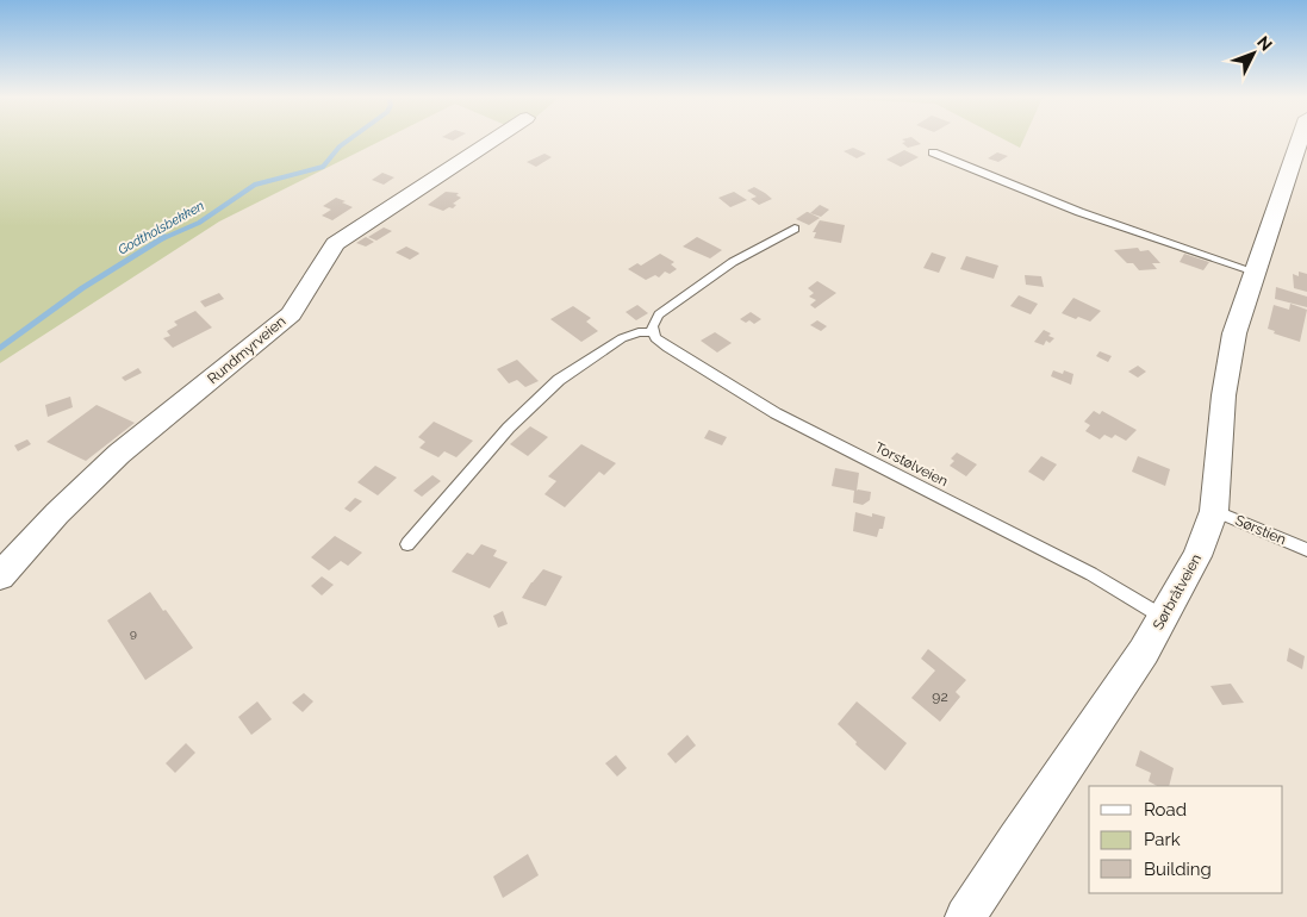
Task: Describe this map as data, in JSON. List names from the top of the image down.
{
  "streets": {
    "street": ["Rundmyrveien", "Sørbråtveien"],
    "lane": ["Torstølveien", "Sørstien"]
  },
  "crossings": [
    ["Torstølveien", "Sørbråtveien"],
    ["Sørstien", "Sørbråtveien"]
  ],
  "water": ["Godtholsbekken"],
  "house_numbers": ["9", "92"],
  "legend": ["Road", "Park", "Building"],
  "north": "top right"
}
